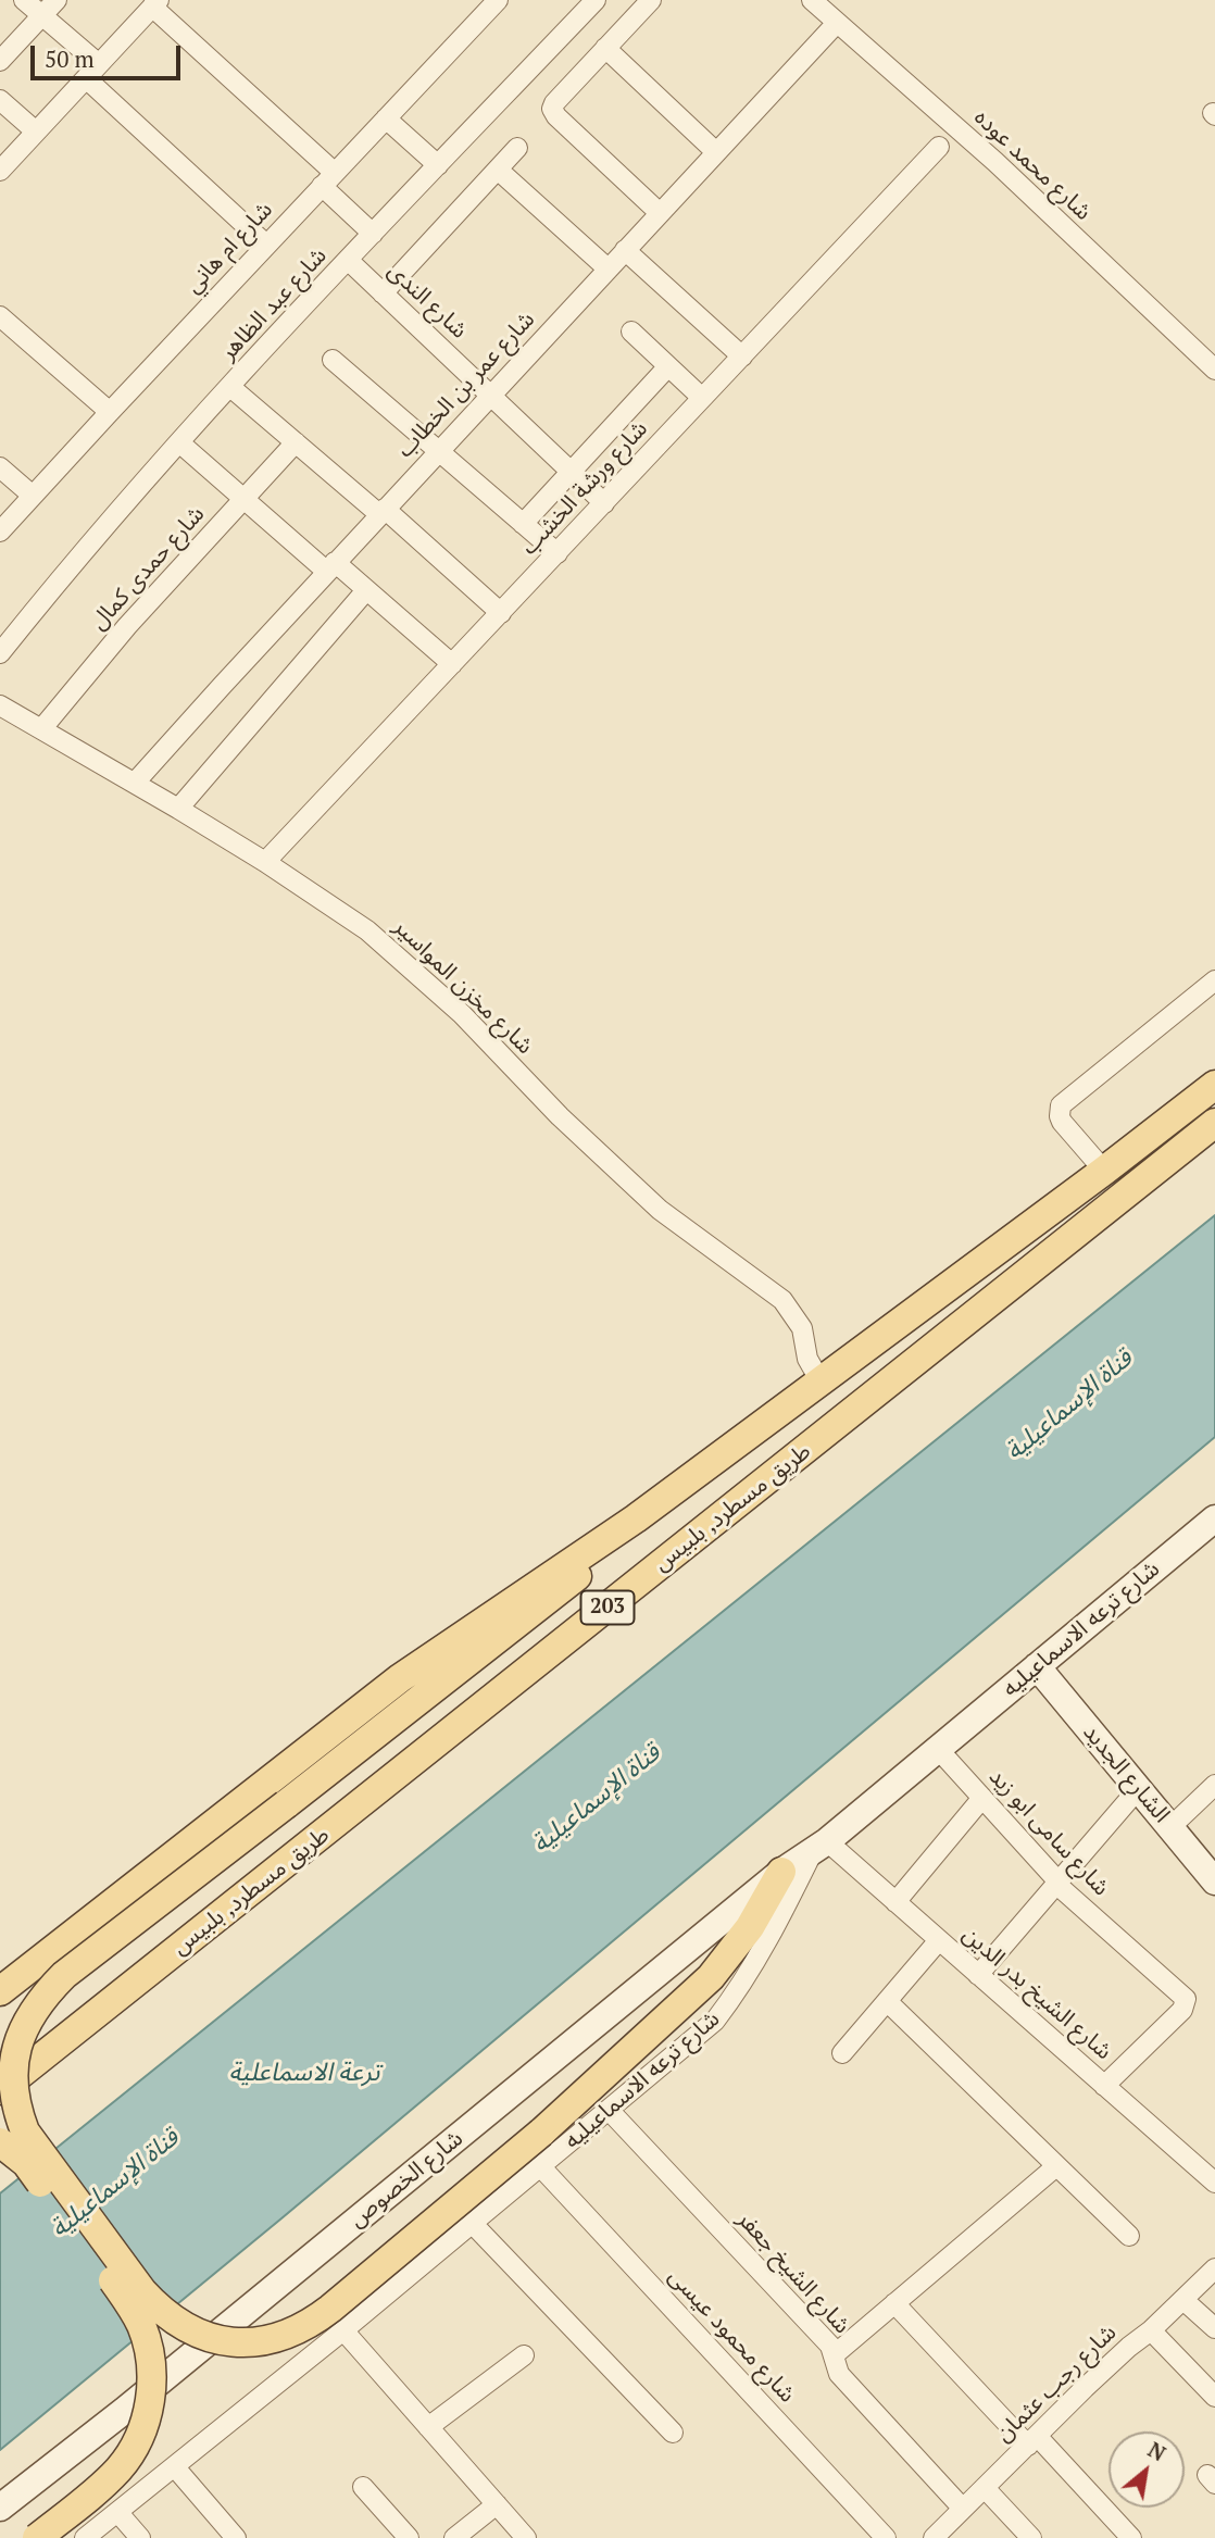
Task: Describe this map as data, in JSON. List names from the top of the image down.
{
  "streets": {
    "main road": [
      "طريق مسطرد, بلبيس",
      "203",
      "شارع ترعه الاسماعيليه",
      "الشارع الجديد",
      "شارع الخصوص"
    ],
    "street": [
      "شارع محمد عوده",
      "شارع ام هاني",
      "شارع الندى",
      "شارع عبد الظاهر",
      "شارع عمر بن الخطاب",
      "شارع ورشة الخشب",
      "شارع حمدى كمال",
      "شارع مخزن المواسير",
      "شارع سامى ابو زيد",
      "شارع الشيخ بدر الدين",
      "شارع الشيخ جعفر",
      "شارع محمود عيسى",
      "شارع رجب عثمان"
    ]
  },
  "crossings": [
    ["شارع محمد عوده", "شارع عمر بن الخطاب"],
    ["شارع الندى", "شارع عبد الظاهر"],
    ["شارع الندى", "شارع عمر بن الخطاب"],
    ["شارع الندى", "شارع ورشة الخشب"],
    ["شارع عمر بن الخطاب", "شارع مخزن المواسير"],
    ["شارع ورشة الخشب", "شارع مخزن المواسير"],
    ["شارع حمدى كمال", "شارع مخزن المواسير"],
    ["شارع مخزن المواسير", "طريق مسطرد, بلبيس"],
    ["شارع ترعه الاسماعيليه", "الشارع الجديد"],
    ["شارع ترعه الاسماعيليه", "شارع سامى ابو زيد"],
    ["شارع ترعه الاسماعيليه", "شارع الشيخ بدر الدين"],
    ["شارع ترعه الاسماعيليه", "شارع الخصوص"],
    ["شارع ترعه الاسماعيليه", "شارع الشيخ جعفر"],
    ["شارع ترعه الاسماعيليه", "شارع محمود عيسى"],
    ["شارع سامى ابو زيد", "شارع الشيخ بدر الدين"],
    ["شارع الشيخ بدر الدين", "شارع الخصوص"],
    ["شارع الشيخ جعفر", "شارع رجب عثمان"]
  ],
  "water": ["قناة الإسماعيلية", "ترعة الاسماعلية"],
  "scale_bar": "50 m",
  "north": "top right"
}
